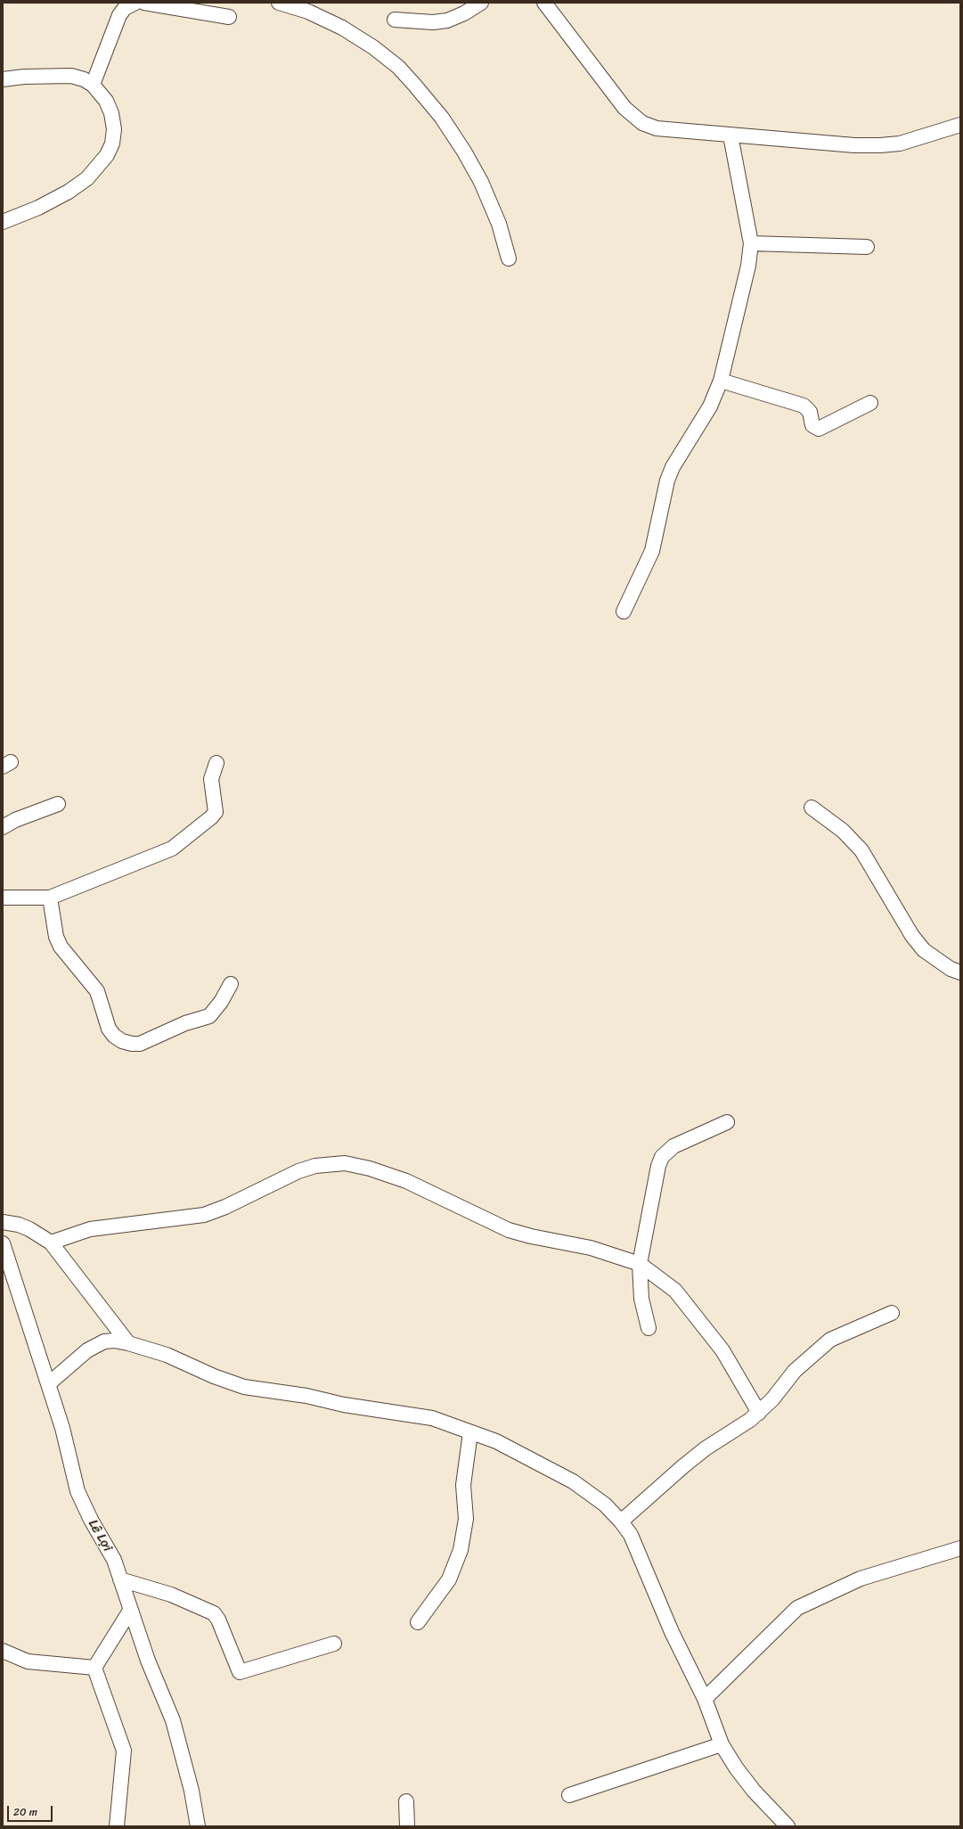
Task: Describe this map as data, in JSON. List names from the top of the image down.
{
  "streets": {
    "street": ["Lê Lợi"]
  },
  "scale_bar": "20 m"
}
